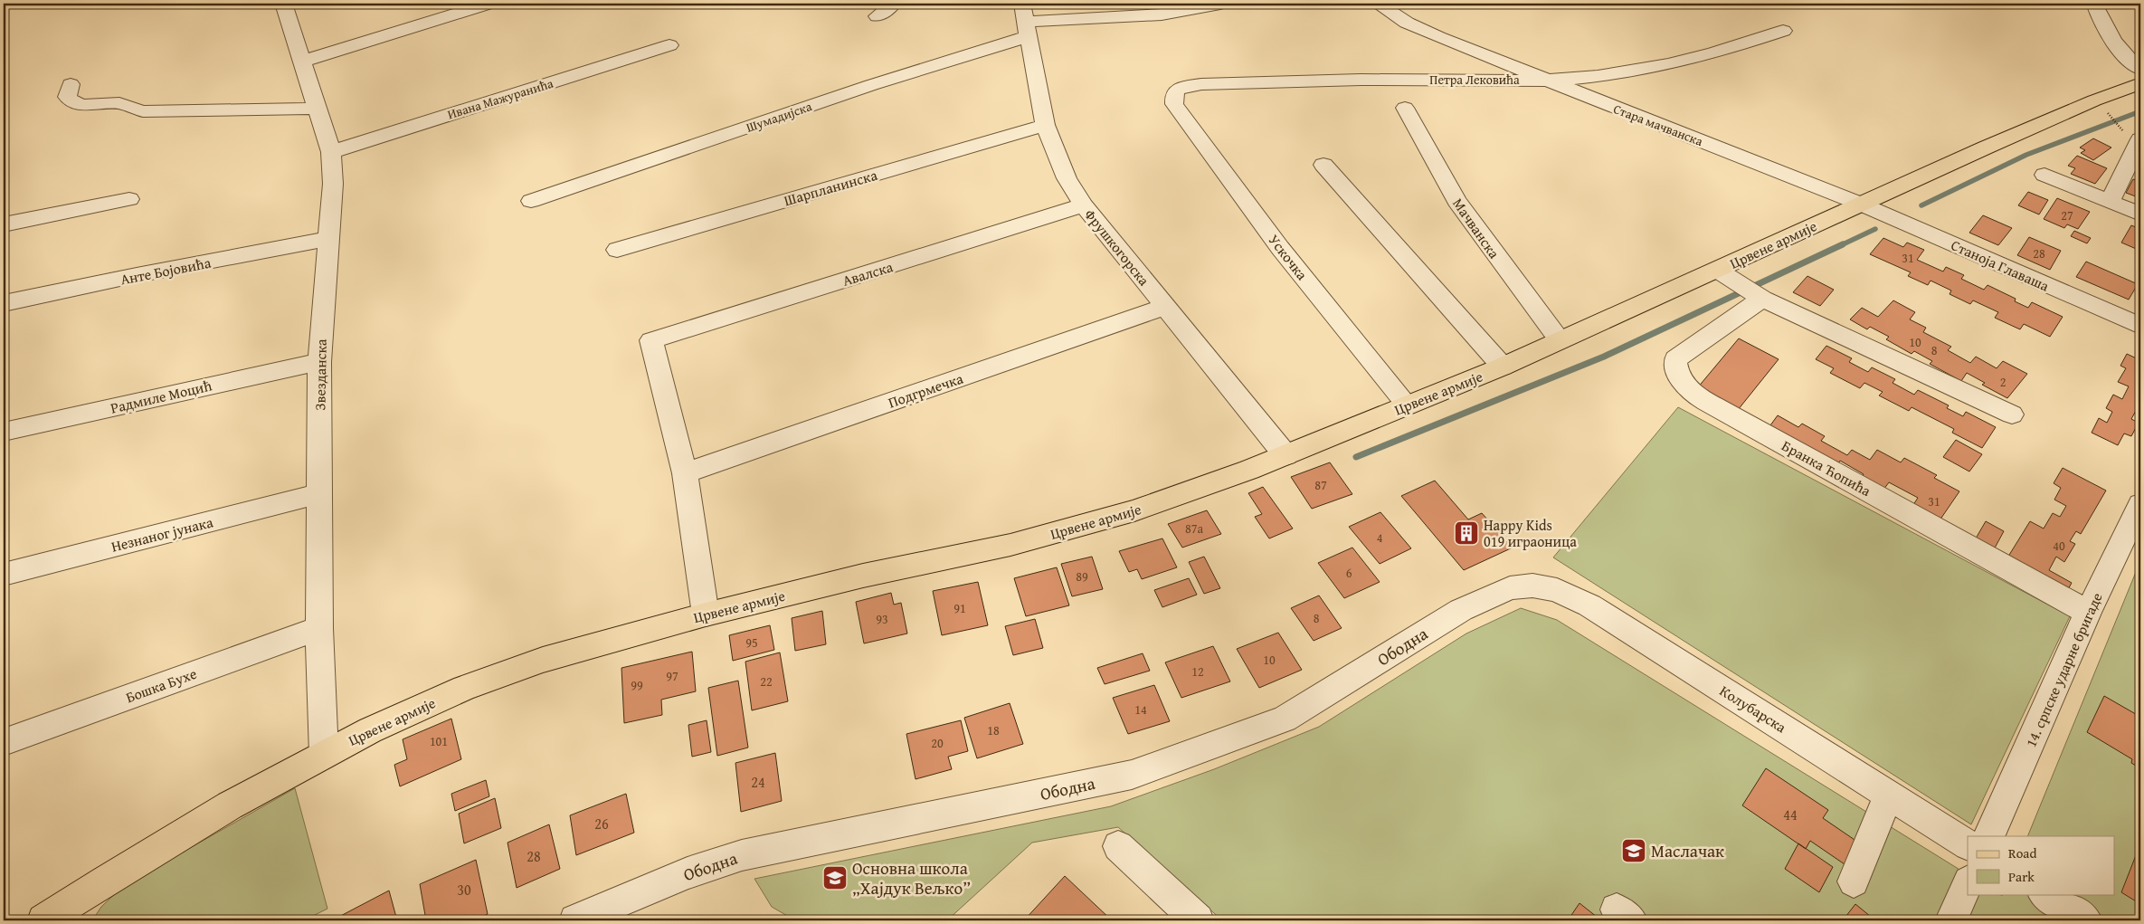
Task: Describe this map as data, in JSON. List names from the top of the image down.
{
  "streets": {
    "main road": ["Црвене армије"],
    "street": [
      "Петра Лековића",
      "Ивана Мажуранића",
      "Шумадијска",
      "Стара мачванска",
      "Шарпланинска",
      "Мачванска",
      "Фрушкогорска",
      "Ускочка",
      "Станоја Главаша",
      "Анте Бојовића",
      "Авалска",
      "Звезданска",
      "Подгрмечка",
      "Радмиле Моцић",
      "Бранка Ћопића",
      "Незнаног јунака",
      "Ободна",
      "14. српске ударне бригаде",
      "Бошка Бухе",
      "Колубарска"
    ]
  },
  "crossings": [
    ["Петра Лековића", "Стара мачванска"],
    ["Петра Лековића", "Ускочка"],
    ["Ивана Мажуранића", "Звезданска"],
    ["Шумадијска", "Фрушкогорска"],
    ["Стара мачванска", "Црвене армије"],
    ["Стара мачванска", "Станоја Главаша"],
    ["Шарпланинска", "Фрушкогорска"],
    ["Мачванска", "Црвене армије"],
    ["Црвене армије", "Фрушкогорска"],
    ["Црвене армије", "Ускочка"],
    ["Црвене армије", "Станоја Главаша"],
    ["Црвене армије", "Звезданска"],
    ["Фрушкогорска", "Авалска"],
    ["Фрушкогорска", "Подгрмечка"],
    ["Анте Бојовића", "Звезданска"],
    ["Авалска", "Подгрмечка"],
    ["Звезданска", "Радмиле Моцић"],
    ["Звезданска", "Незнаног јунака"],
    ["Звезданска", "Бошка Бухе"],
    ["Бранка Ћопића", "14. српске ударне бригаде"],
    ["Ободна", "Колубарска"]
  ],
  "places": {
    "building": ["Happy Kids 019 играоница"],
    "school or university": ["Маслачак", "Основна школа „Хајдук Вељко”"]
  },
  "house_numbers": [
    "27",
    "28",
    "31",
    "10",
    "8",
    "2",
    "87",
    "31",
    "87a",
    "4",
    "40",
    "6",
    "89",
    "91",
    "8",
    "93",
    "95",
    "10",
    "12",
    "97",
    "22",
    "99",
    "14",
    "18",
    "101",
    "20",
    "24",
    "44",
    "26",
    "28",
    "30"
  ],
  "legend": ["Road", "Park"]
}
